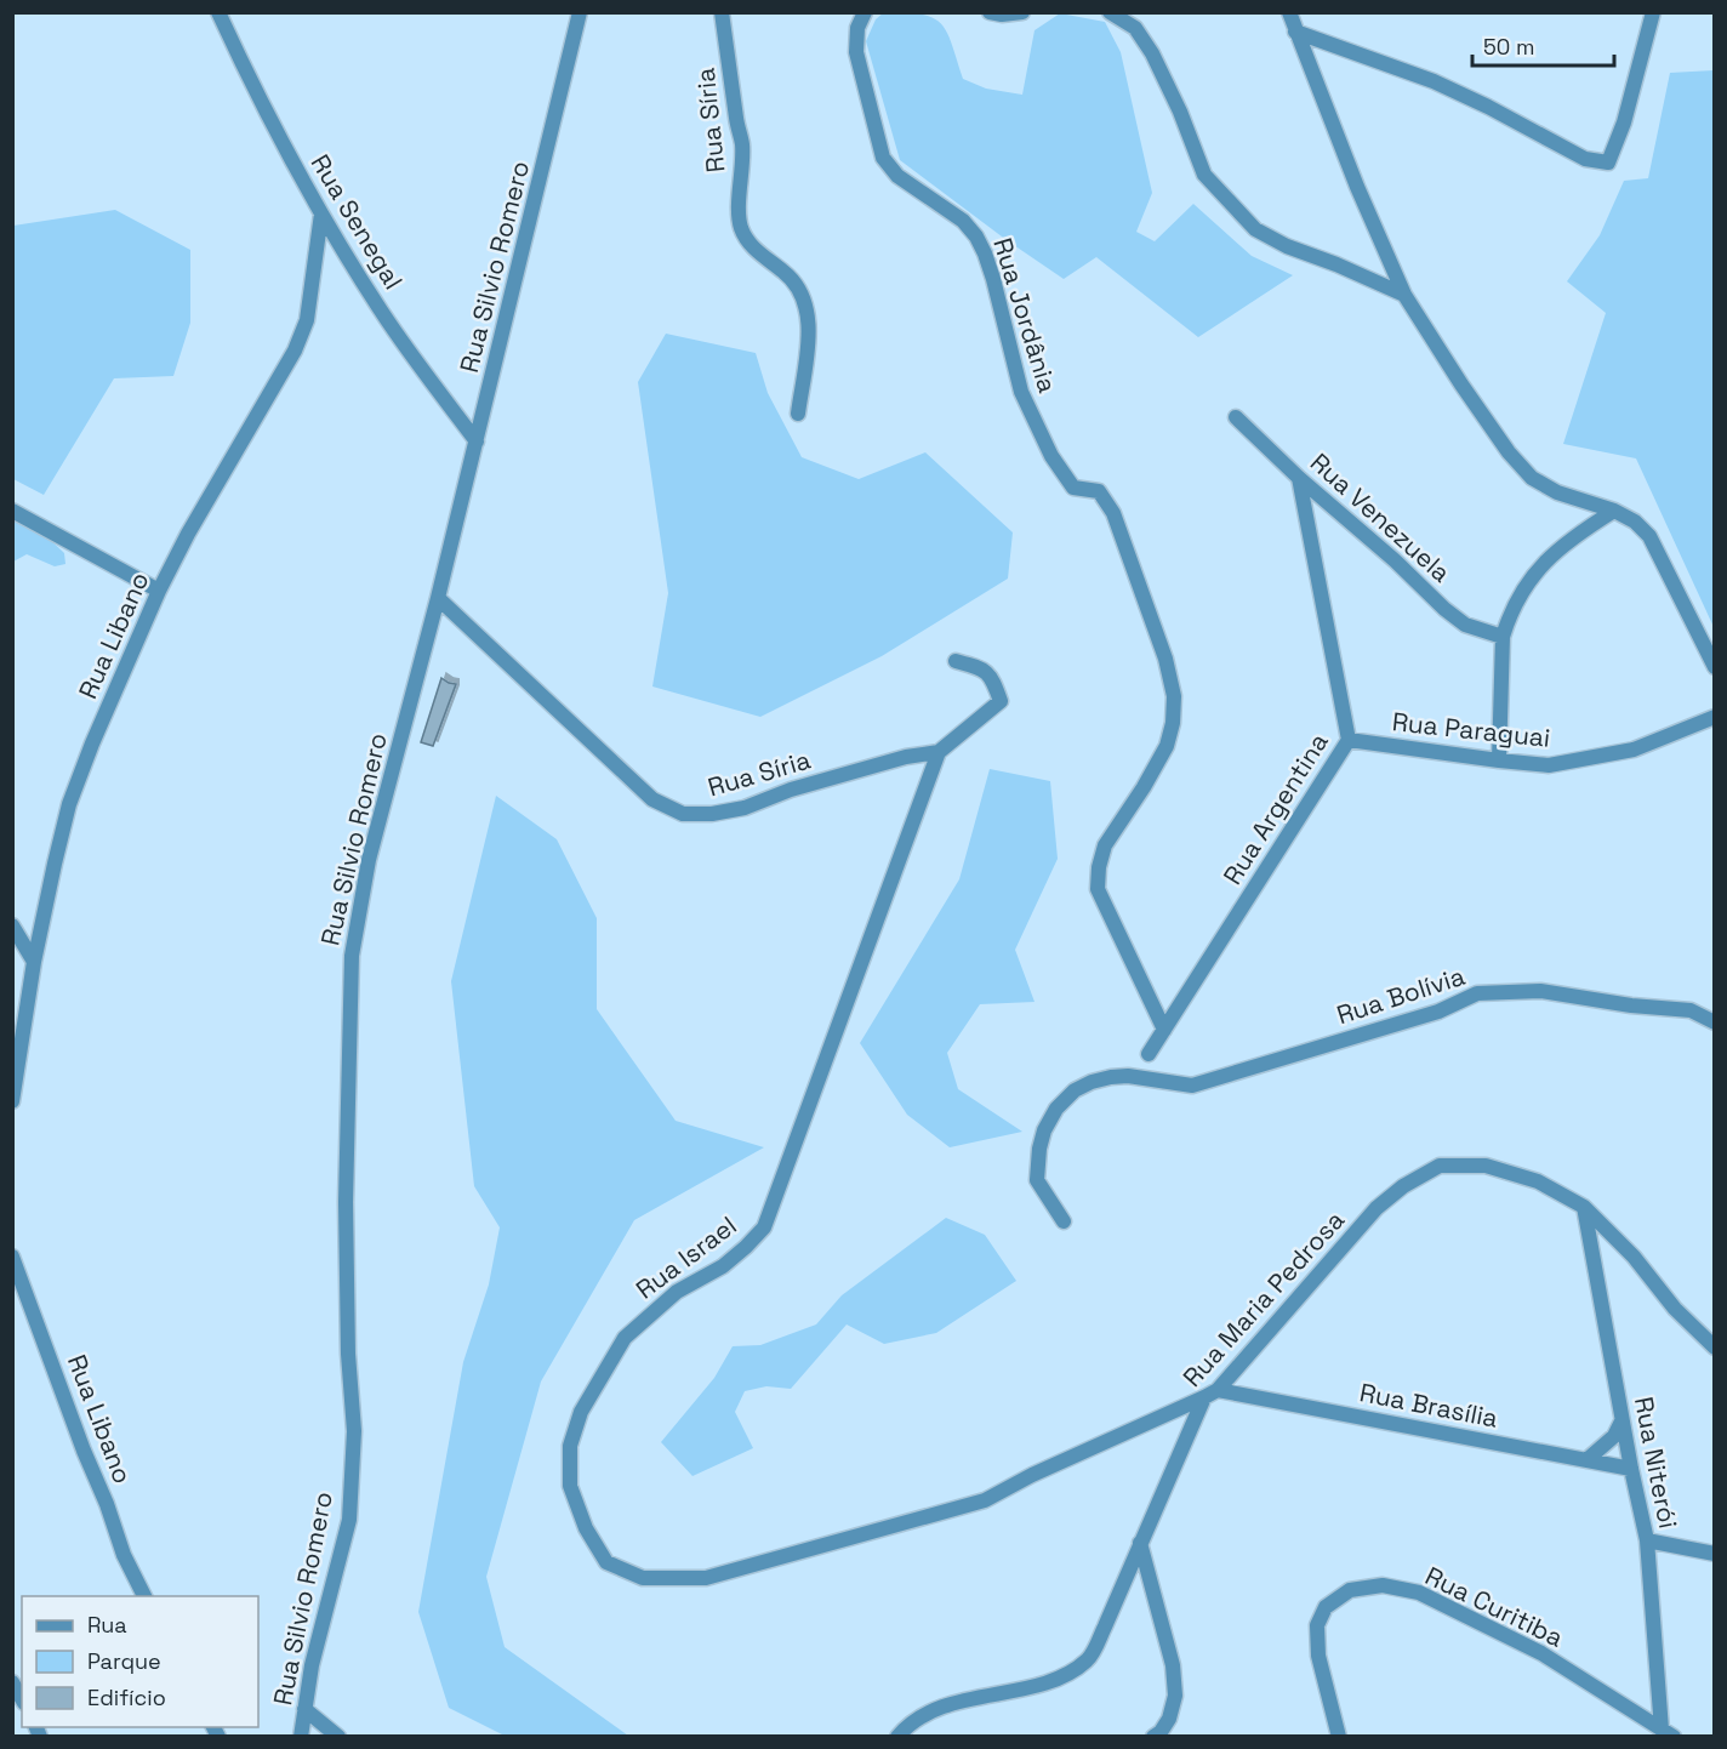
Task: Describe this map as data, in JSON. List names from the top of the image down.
{
  "streets": {
    "street": [
      "Rua Síria",
      "Rua Senegal",
      "Rua Silvio Romero",
      "Rua Jordânia",
      "Rua Venezuela",
      "Rua Libano",
      "Rua Paraguai",
      "Rua Argentina",
      "Rua Bolívia",
      "Rua Israel",
      "Rua Maria Pedrosa",
      "Rua Brasília",
      "Rua Niterói",
      "Rua Curitiba"
    ]
  },
  "crossings": [
    ["Rua Síria", "Rua Silvio Romero"],
    ["Rua Síria", "Rua Israel"],
    ["Rua Senegal", "Rua Silvio Romero"],
    ["Rua Senegal", "Rua Libano"],
    ["Rua Jordânia", "Rua Argentina"],
    ["Rua Venezuela", "Rua Argentina"],
    ["Rua Paraguai", "Rua Argentina"],
    ["Rua Israel", "Rua Maria Pedrosa"],
    ["Rua Israel", "Rua Brasília"],
    ["Rua Maria Pedrosa", "Rua Brasília"],
    ["Rua Maria Pedrosa", "Rua Niterói"],
    ["Rua Brasília", "Rua Niterói"],
    ["Rua Niterói", "Rua Curitiba"]
  ],
  "legend": ["Rua", "Parque", "Edifício"],
  "scale_bar": "50 m"
}
